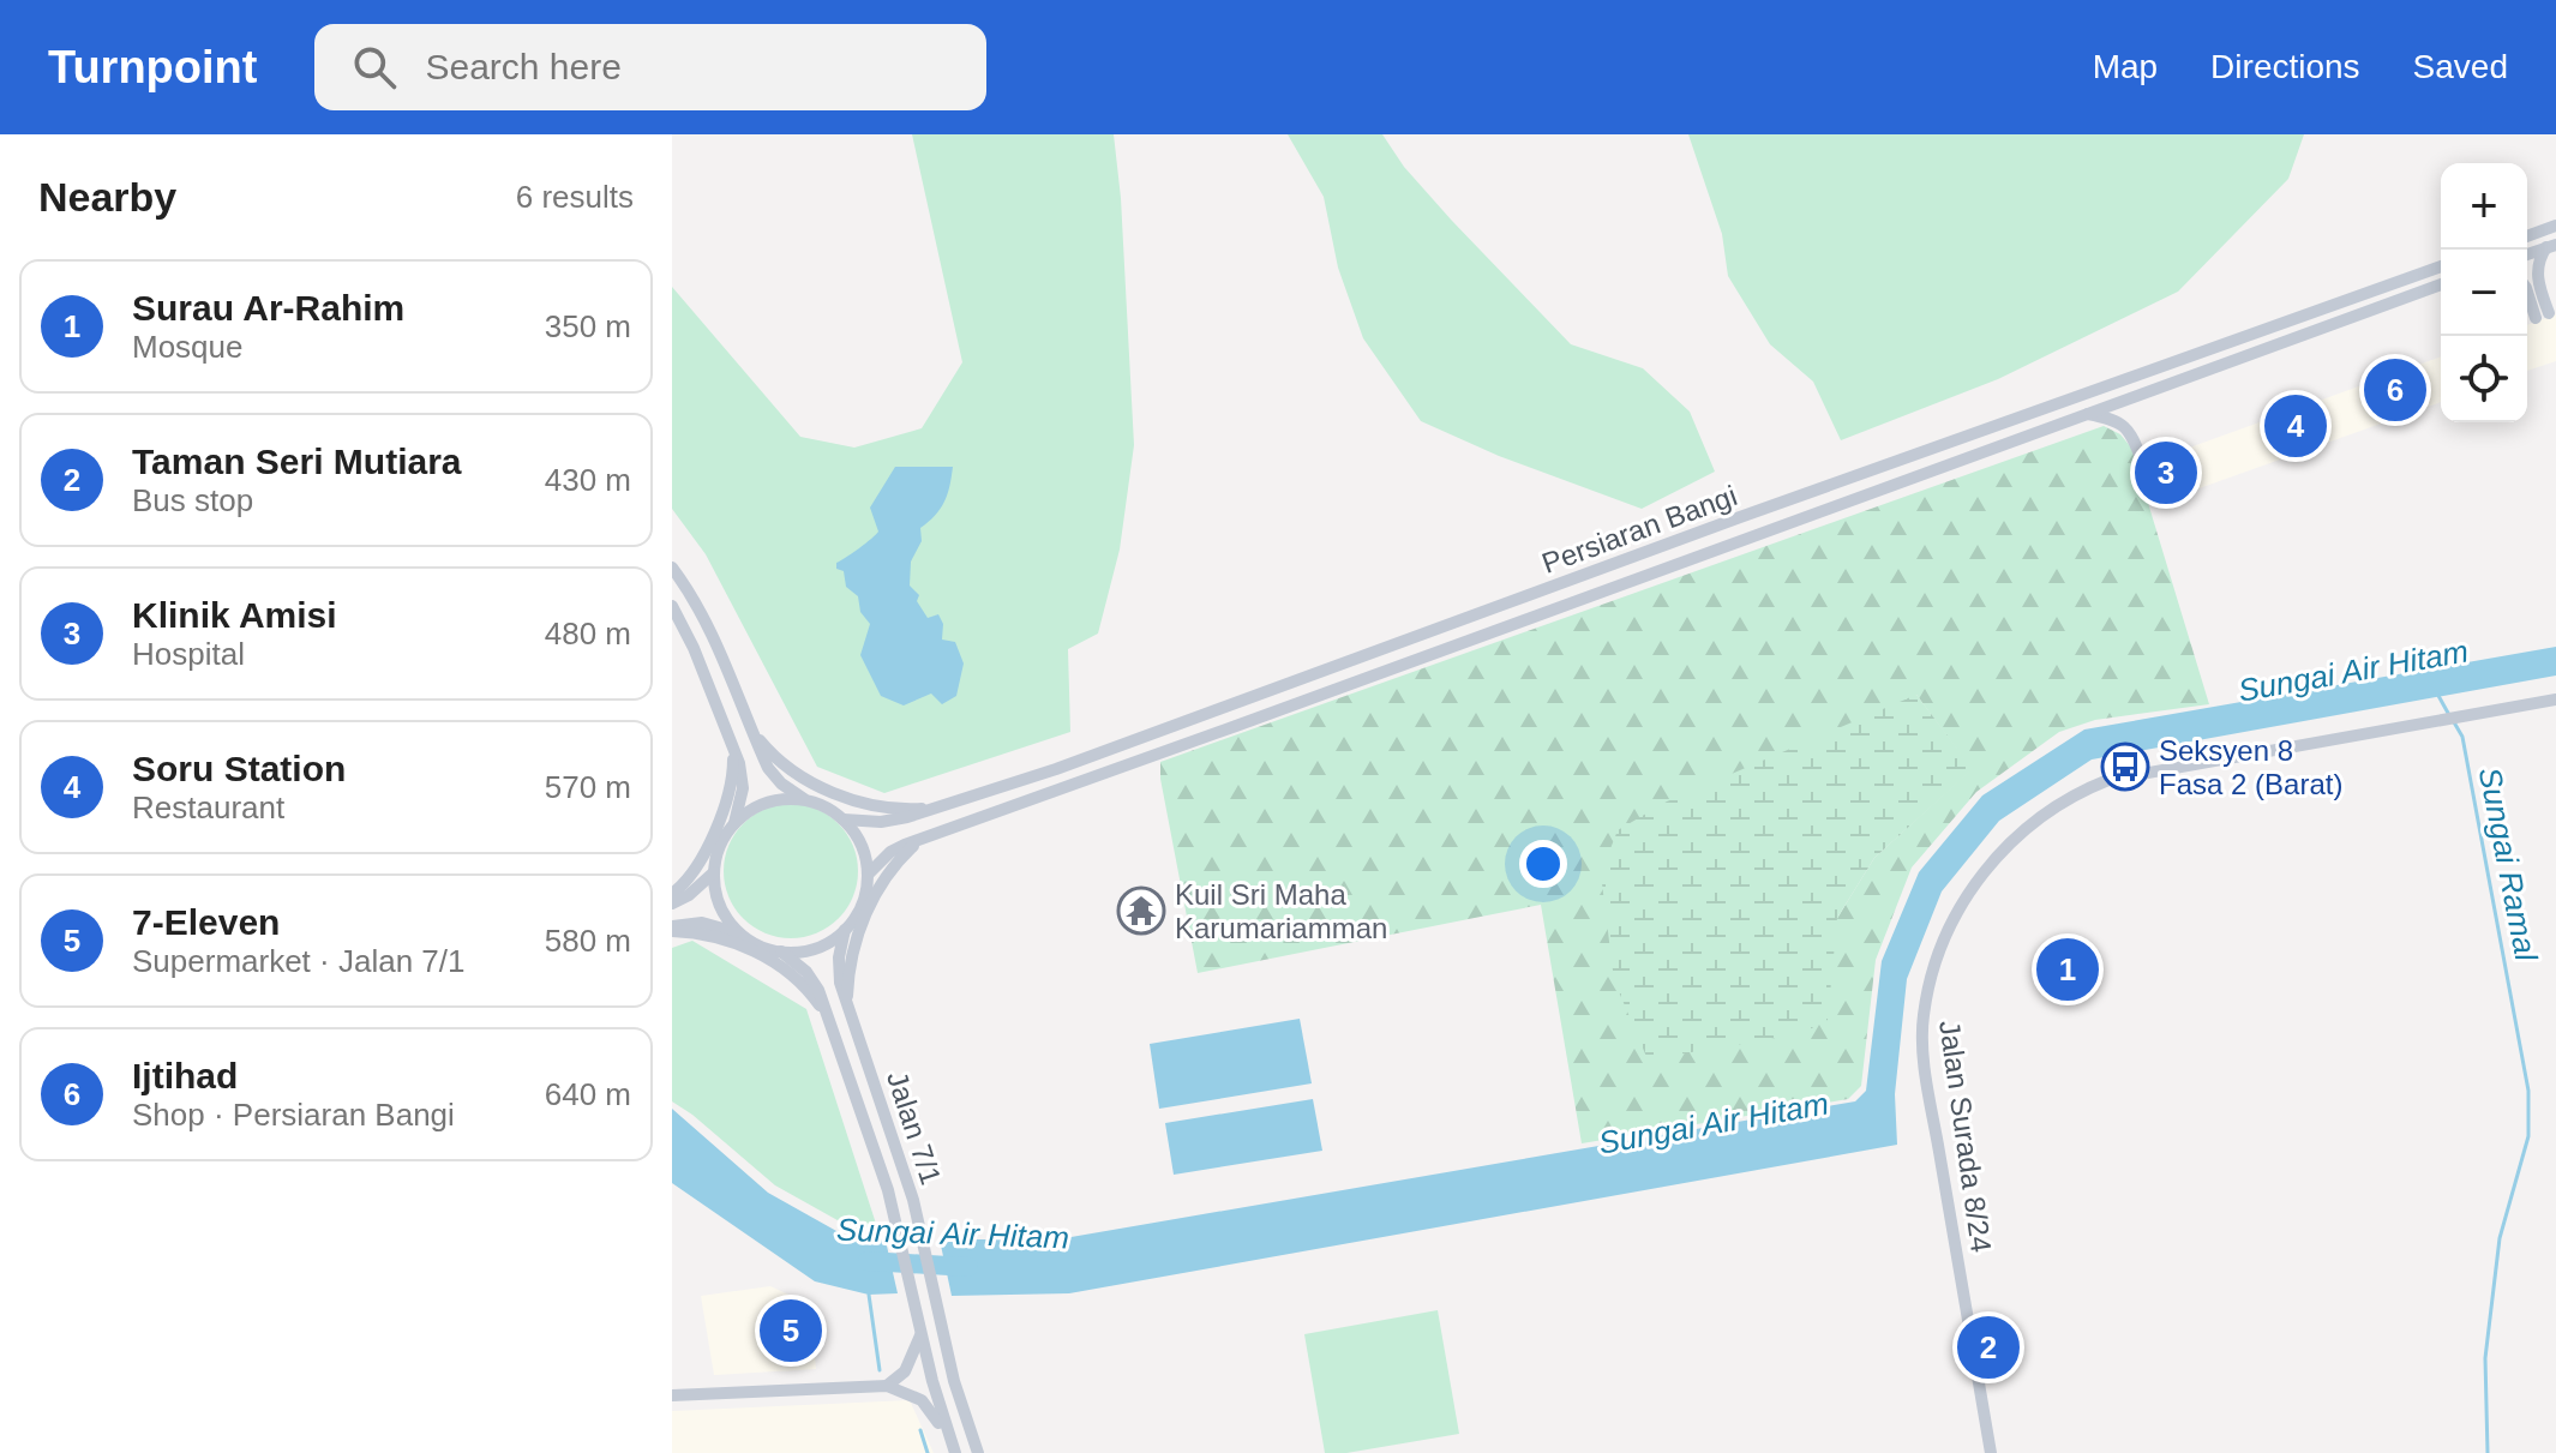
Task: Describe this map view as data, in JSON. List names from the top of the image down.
{
  "streets": {
    "main road": ["Persiaran Bangi", "Jalan 7/1", "Jalan Surada 8/24"]
  },
  "crossings": [
    ["Persiaran Bangi", "Jalan 7/1"]
  ],
  "water": ["Sungai Air Hitam", "Sungai Ramal"],
  "places": {
    "bus stop": ["Seksyen 8 Fasa 2 (Barat)"],
    "temple": ["Kuil Sri Maha Karumariamman"]
  },
  "page": {
    "header": "Turnpoint",
    "search": "Search here",
    "nav": ["Map", "Directions", "Saved"],
    "heading": ["Nearby", "6 results"],
    "map_buttons": ["+", "−"],
    "list": [
      {
        "mark": "1",
        "name": "Surau Ar-Rahim",
        "note": "Mosque",
        "value": "350 m"
      },
      {
        "mark": "2",
        "name": "Taman Seri Mutiara",
        "note": "Bus stop",
        "value": "430 m"
      },
      {
        "mark": "3",
        "name": "Klinik Amisi",
        "note": "Hospital",
        "value": "480 m"
      },
      {
        "mark": "4",
        "name": "Soru Station",
        "note": "Restaurant",
        "value": "570 m"
      },
      {
        "mark": "5",
        "name": "7-Eleven",
        "note": "Supermarket · Jalan 7/1",
        "value": "580 m"
      },
      {
        "mark": "6",
        "name": "Ijtihad",
        "note": "Shop · Persiaran Bangi",
        "value": "640 m"
      }
    ],
    "pins": [
      "6",
      "4",
      "3",
      "1",
      "5",
      "2"
    ]
  }
}
